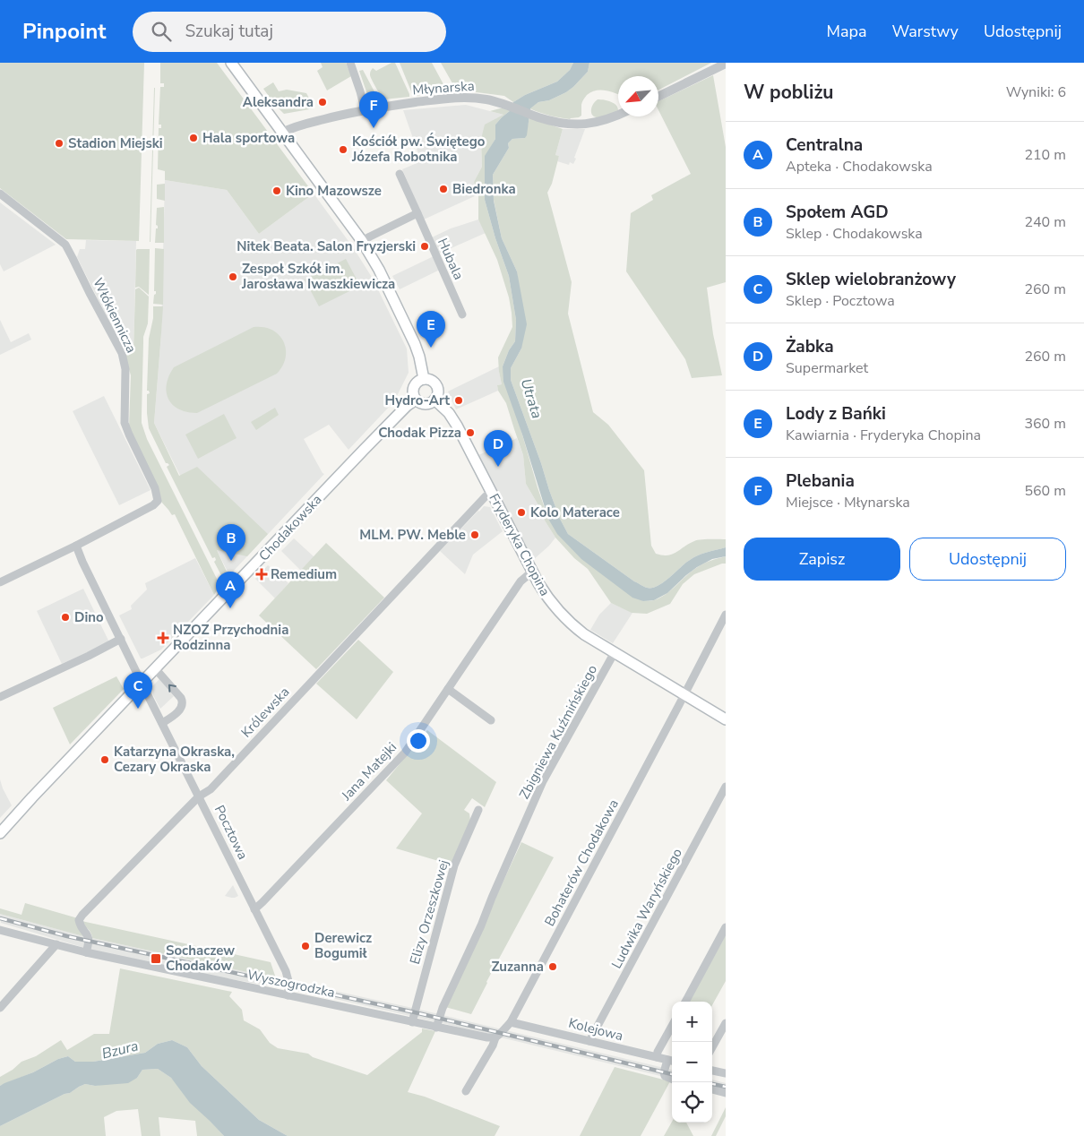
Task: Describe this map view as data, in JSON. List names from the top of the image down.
{
  "streets": {
    "main road": ["Chodakowska", "Fryderyka Chopina"],
    "street": [
      "Młynarska",
      "Hubala",
      "Włókiennicza",
      "Królewska",
      "Zbigniewa Kuźmińskiego",
      "Jana Matejki",
      "Pocztowa",
      "Bohaterów Chodakowa",
      "Ludwika Waryńskiego",
      "Elizy Orzeszkowej",
      "Wyszogrodzka",
      "Kolejowa"
    ]
  },
  "crossings": [
    ["Chodakowska", "Fryderyka Chopina"],
    ["Chodakowska", "Pocztowa"],
    ["Fryderyka Chopina", "Królewska"],
    ["Fryderyka Chopina", "Zbigniewa Kuźmińskiego"],
    ["Fryderyka Chopina", "Jana Matejki"],
    ["Fryderyka Chopina", "Bohaterów Chodakowa"],
    ["Królewska", "Pocztowa"],
    ["Królewska", "Wyszogrodzka"],
    ["Zbigniewa Kuźmińskiego", "Wyszogrodzka"],
    ["Jana Matejki", "Pocztowa"],
    ["Pocztowa", "Wyszogrodzka"],
    ["Bohaterów Chodakowa", "Wyszogrodzka"],
    ["Bohaterów Chodakowa", "Kolejowa"],
    ["Ludwika Waryńskiego", "Kolejowa"],
    ["Elizy Orzeszkowej", "Wyszogrodzka"]
  ],
  "water": ["Utrata", "Bzura"],
  "places": {
    "other": [
      "Aleksandra",
      "Hala sportowa",
      "Stadion Miejski",
      "Kościół pw. Świętego Józefa Robotnika",
      "Biedronka",
      "Kino Mazowsze",
      "Nitek Beata. Salon Fryzjerski",
      "Zespoł Szkół im. Jarosława Iwaszkiewicza",
      "Hydro-Art",
      "Chodak Pizza",
      "Kolo Materace",
      "MLM. PW. Meble",
      "Dino",
      "Katarzyna Okraska, Cezary Okraska",
      "Derewicz Bogumił",
      "Zuzanna"
    ],
    "health": ["Remedium", "NZOZ Przychodnia Rodzinna"],
    "transit": ["Sochaczew Chodaków"]
  },
  "north": "bottom left",
  "page": {
    "header": "Pinpoint",
    "search": "Szukaj tutaj",
    "nav": ["Mapa", "Warstwy", "Udostępnij"],
    "heading": ["W pobliżu", "Wyniki: 6"],
    "pins": [
      "F",
      "E",
      "D",
      "B",
      "A",
      "C"
    ],
    "list": [
      {
        "mark": "A",
        "name": "Centralna",
        "note": "Apteka · Chodakowska",
        "value": "210 m"
      },
      {
        "mark": "B",
        "name": "Społem AGD",
        "note": "Sklep · Chodakowska",
        "value": "240 m"
      },
      {
        "mark": "C",
        "name": "Sklep wielobranżowy",
        "note": "Sklep · Pocztowa",
        "value": "260 m"
      },
      {
        "mark": "D",
        "name": "Żabka",
        "note": "Supermarket",
        "value": "260 m"
      },
      {
        "mark": "E",
        "name": "Lody z Bańki",
        "note": "Kawiarnia · Fryderyka Chopina",
        "value": "360 m"
      },
      {
        "mark": "F",
        "name": "Plebania",
        "note": "Miejsce · Młynarska",
        "value": "560 m"
      }
    ],
    "buttons": ["Zapisz", "Udostępnij"],
    "map_buttons": ["+", "−"]
  }
}
